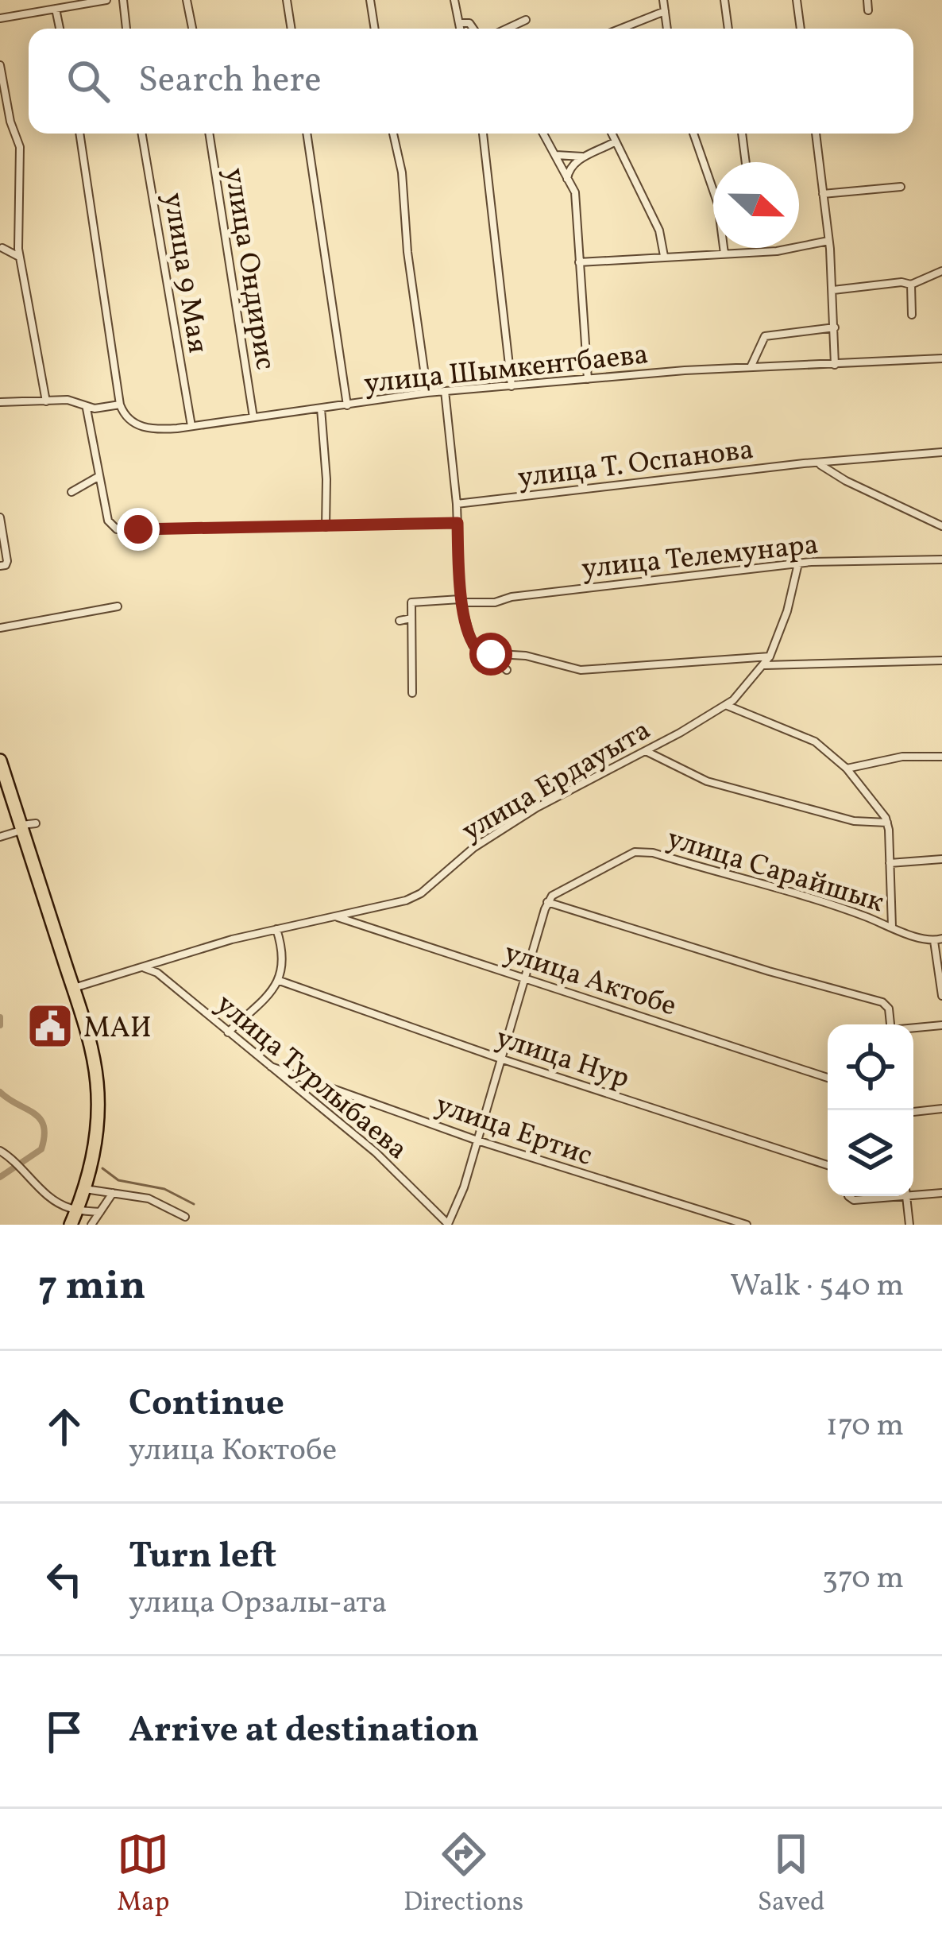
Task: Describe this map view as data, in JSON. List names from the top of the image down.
{
  "streets": {
    "street": [
      "улица Ондирис",
      "улица 9 Мая",
      "улица Шымкентбаева",
      "улица Т. Оспанова",
      "улица Телемунара",
      "улица Ердауыта",
      "улица Сарайшык",
      "улица Актобе",
      "улица Нур",
      "улица Турлыбаева",
      "улица Ертис"
    ]
  },
  "crossings": [
    ["улица Ондирис", "улица Шымкентбаева"],
    ["улица 9 Мая", "улица Шымкентбаева"],
    ["улица Телемунара", "улица Ердауыта"],
    ["улица Ердауыта", "улица Актобе"],
    ["улица Ердауыта", "улица Турлыбаева"],
    ["улица Турлыбаева", "улица Ертис"]
  ],
  "places": {
    "public building": ["МАИ"]
  },
  "north": "right",
  "page": {
    "search": "Search here",
    "heading": ["7 min", "Walk · 540 m"],
    "list": [
      ["Continue", "улица Коктобе", "170 m"],
      ["Turn left", "улица Орзалы-ата", "370 m"],
      "Arrive at destination"
    ],
    "nav": ["Map", "Directions", "Saved"]
  }
}
